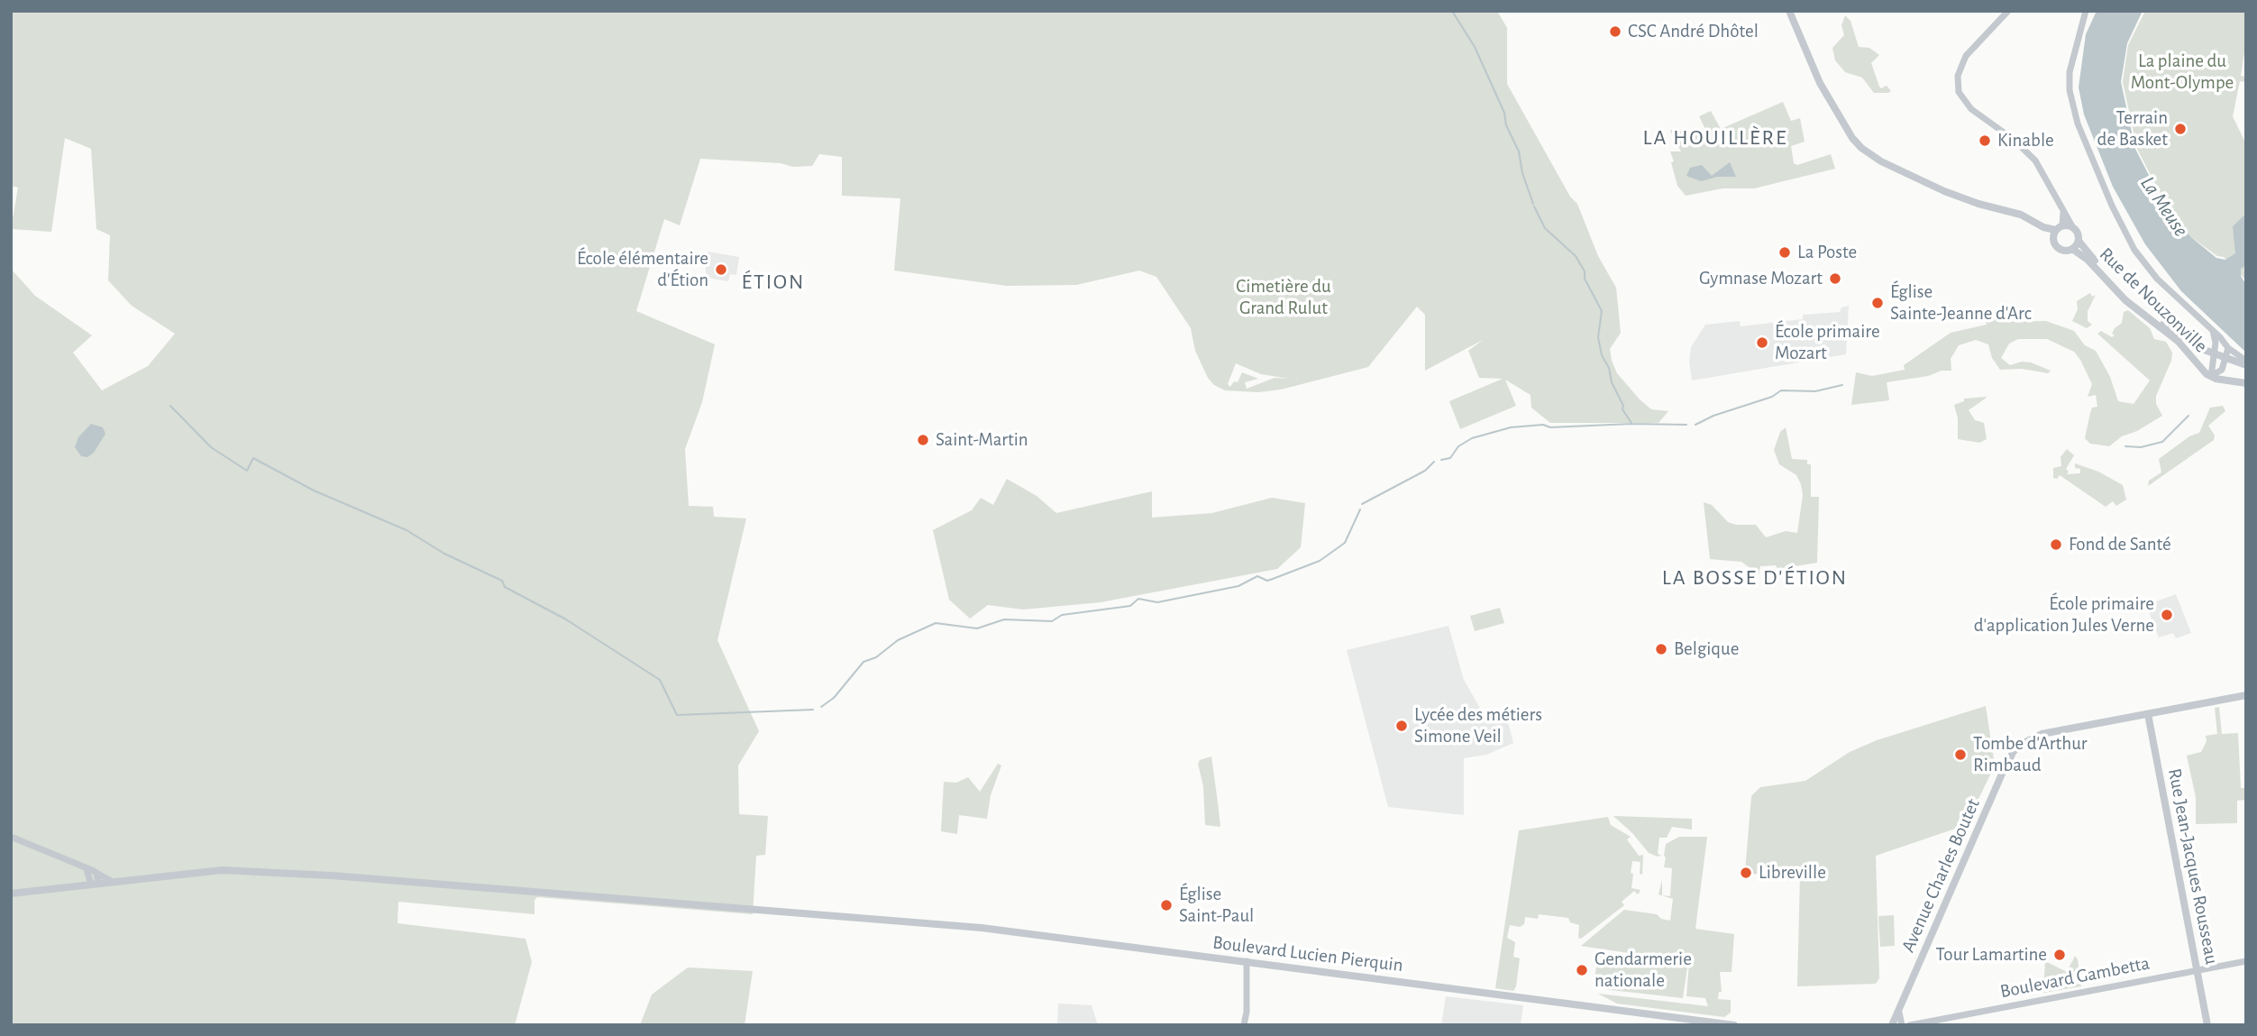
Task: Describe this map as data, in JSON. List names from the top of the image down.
{
  "streets": {
    "main road": [
      "Rue de Nouzonville",
      "Rue Jean-Jacques Rousseau",
      "Avenue Charles Boutet",
      "Boulevard Lucien Pierquin"
    ],
    "street": ["Boulevard Gambetta"]
  },
  "crossings": [
    ["Rue Jean-Jacques Rousseau", "Avenue Charles Boutet"],
    ["Rue Jean-Jacques Rousseau", "Boulevard Gambetta"]
  ],
  "districts": ["LA HOUILLÈRE", "ÉTION", "LA BOSSE D'ÉTION"],
  "water": ["La Meuse"],
  "parks": ["La plaine du Mont-Olympe", "Cimetière du Grand Rulut"],
  "places": [
    "CSC André Dhôtel",
    "Terrain de Basket",
    "Kinable",
    "La Poste",
    "École élémentaire d'Étion",
    "Gymnase Mozart",
    "Église Sainte-Jeanne d'Arc",
    "École primaire Mozart",
    "Saint-Martin",
    "Fond de Santé",
    "École primaire d'application Jules Verne",
    "Belgique",
    "Lycée des métiers Simone Veil",
    "Tombe d'Arthur Rimbaud",
    "Libreville",
    "Église Saint-Paul",
    "Tour Lamartine",
    "Gendarmerie nationale"
  ]
}
